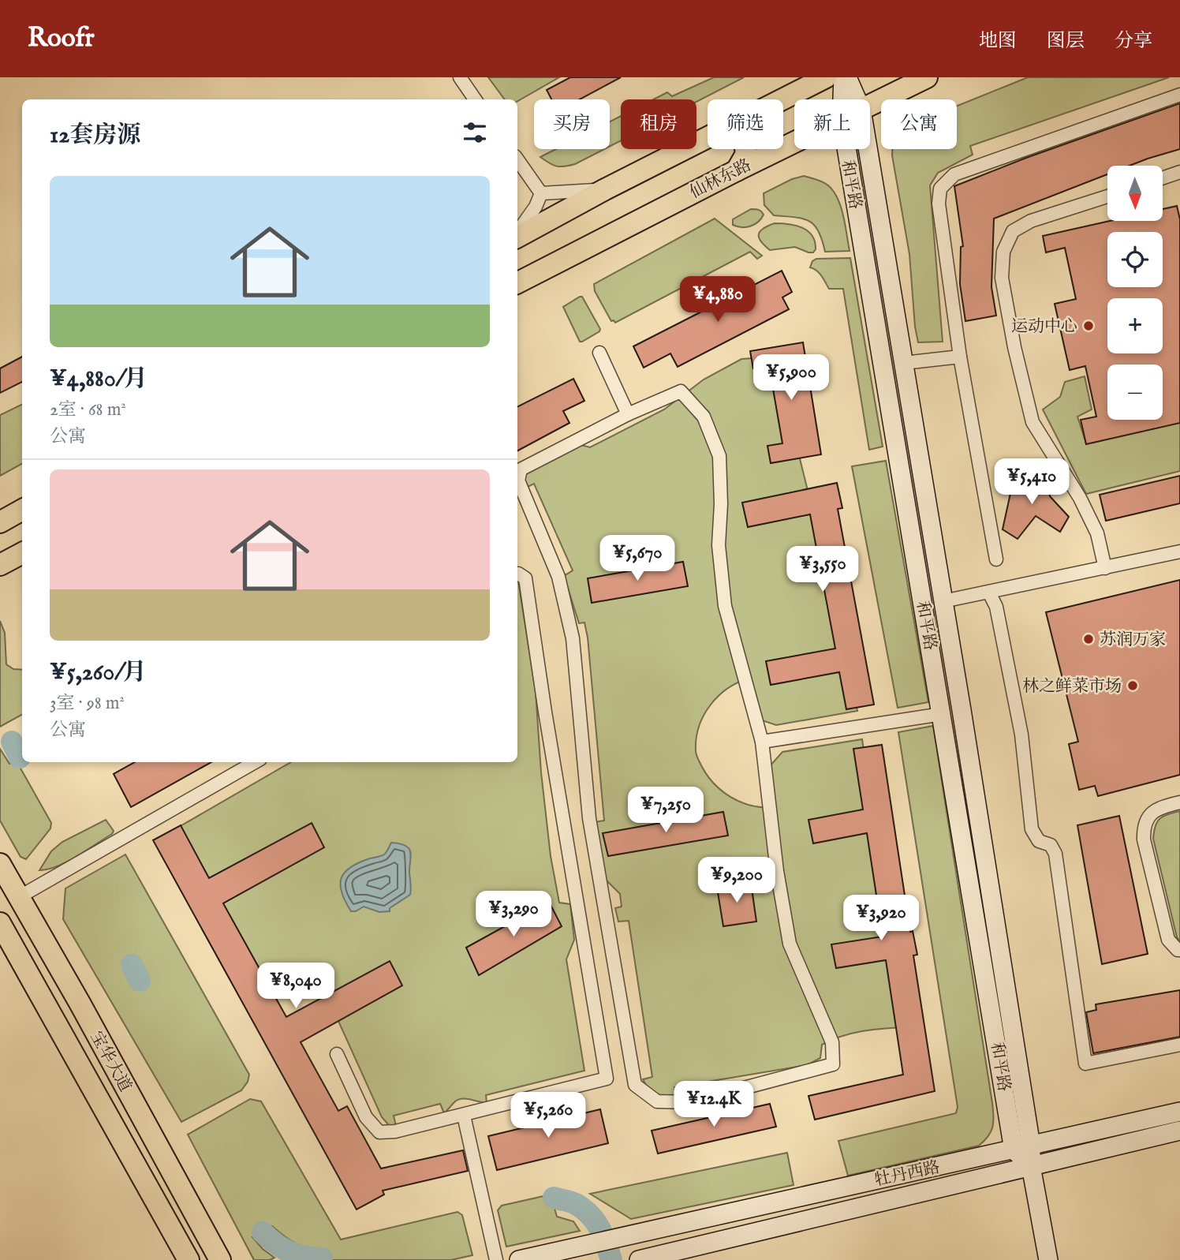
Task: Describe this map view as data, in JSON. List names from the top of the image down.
{
  "streets": {
    "main road": ["仙林东路", "宝华大道"],
    "street": ["和平路", "牡丹西路"]
  },
  "crossings": [
    ["和平路", "牡丹西路"]
  ],
  "places": ["运动中心", "苏润万家", "林之鲜菜市场"],
  "north": "bottom",
  "page": {
    "header": "Roofr",
    "nav": ["地图", "图层", "分享"],
    "chip": [
      "买房",
      "租房",
      "筛选",
      "新上",
      "公寓"
    ],
    "heading": "12套房源",
    "map_buttons": ["+", "−"],
    "list": [
      {
        "name": "¥4,880/月",
        "note": "2室 · 68 m² · 公寓"
      },
      {
        "name": "¥5,260/月",
        "note": "3室 · 98 m² · 公寓"
      }
    ],
    "price": [
      "¥4,880",
      "¥5,900",
      "¥5,410",
      "¥5,670",
      "¥3,550",
      "¥7,250",
      "¥9,200",
      "¥3,290",
      "¥3,920",
      "¥8,040",
      "¥12.4K",
      "¥5,260"
    ]
  }
}
